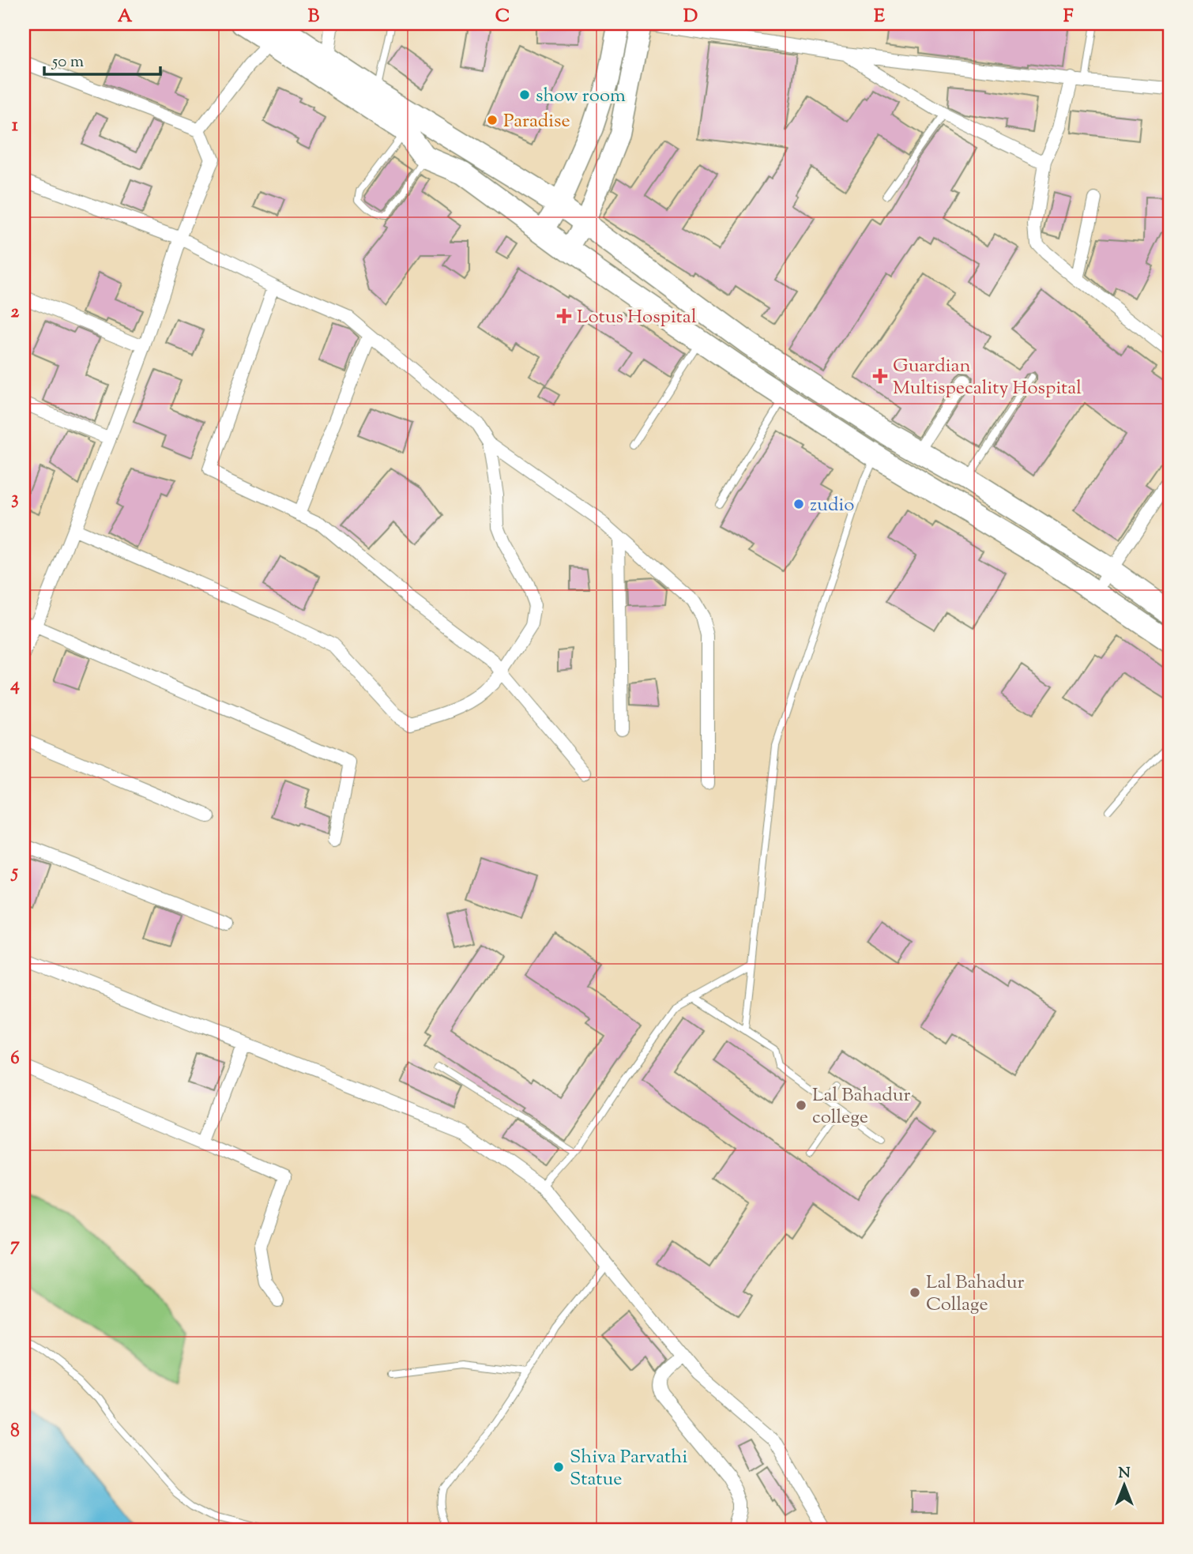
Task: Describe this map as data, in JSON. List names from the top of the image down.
{
  "places": {
    "other": [
      "show room",
      "Paradise",
      "zudio",
      "Lal Bahadur college",
      "Lal Bahadur Collage",
      "Shiva Parvathi Statue"
    ],
    "health": ["Lotus Hospital", "Guardian Multispecality Hospital"]
  },
  "scale_bar": "50 m",
  "north": "top",
  "grid": {
    "columns": [
      "A",
      "B",
      "C",
      "D",
      "E",
      "F"
    ],
    "rows": [
      "1",
      "2",
      "3",
      "4",
      "5",
      "6",
      "7",
      "8"
    ]
  }
}
